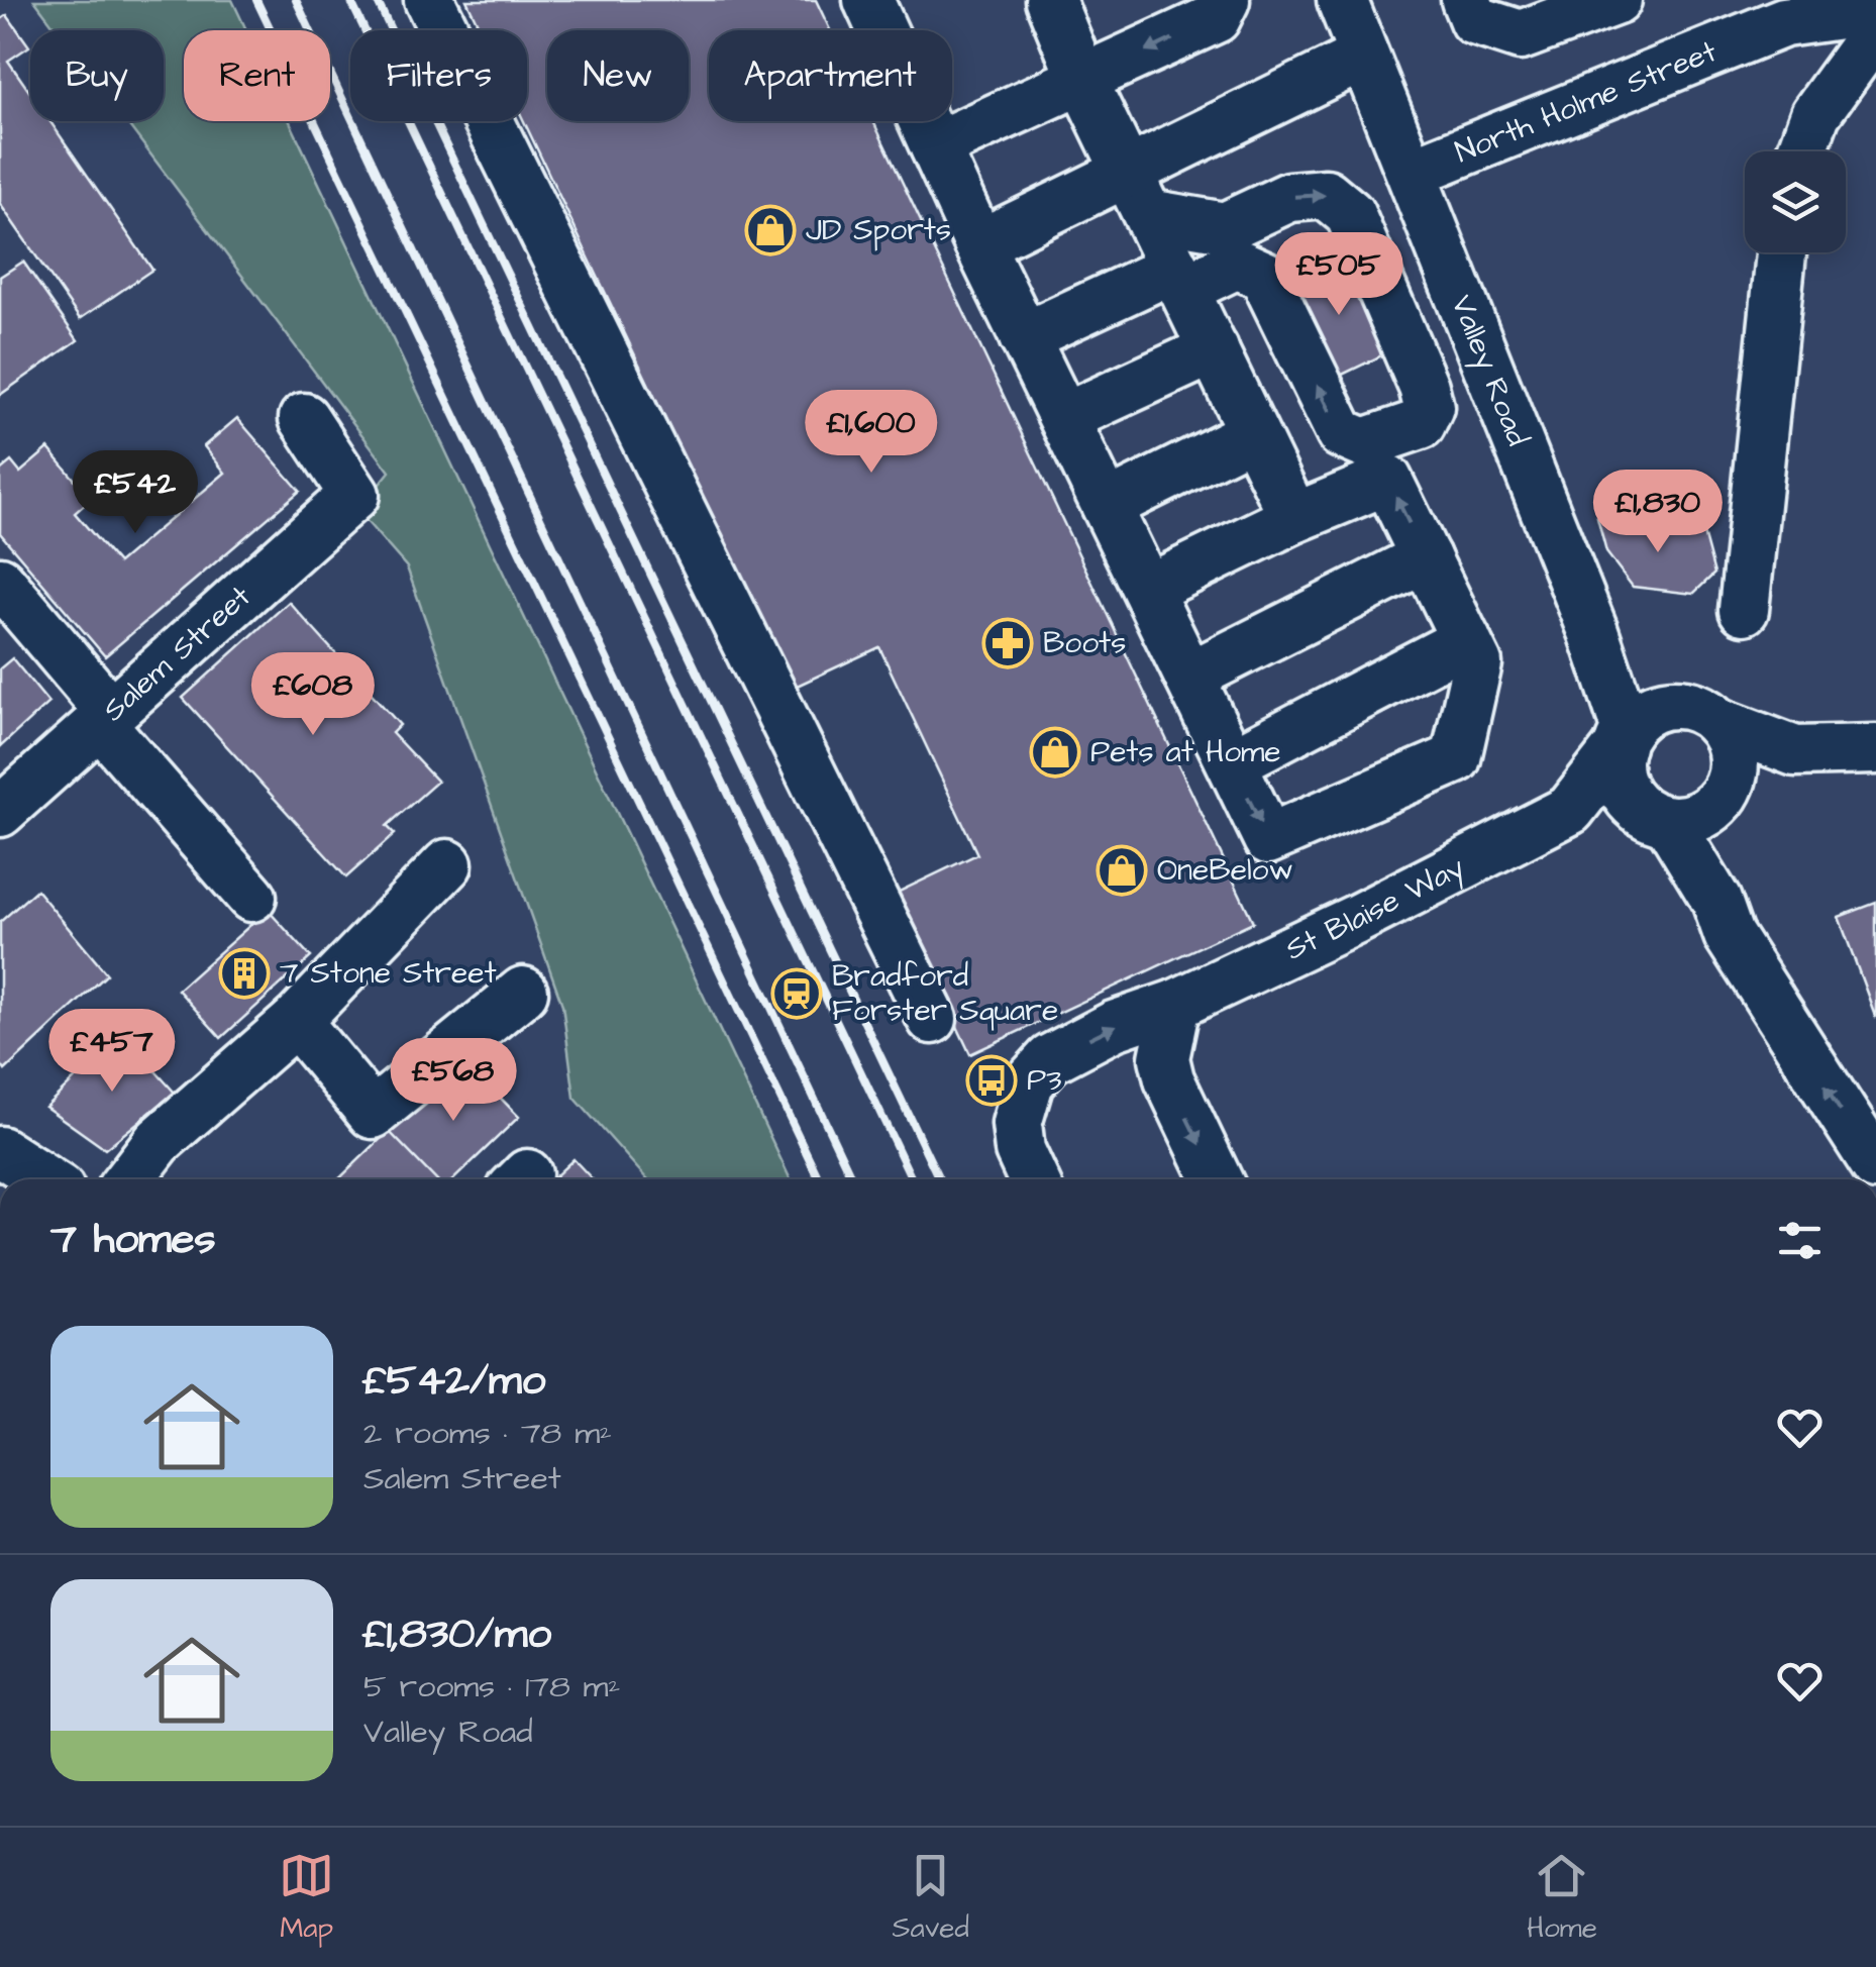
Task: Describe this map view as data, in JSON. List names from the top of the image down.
{
  "streets": {
    "street": [
      "North Holme Street",
      "Valley Road",
      "Salem Street",
      "St Blaise Way"
    ]
  },
  "crossings": [
    ["North Holme Street", "Valley Road"],
    ["Valley Road", "St Blaise Way"]
  ],
  "places": {
    "shop": ["JD Sports", "Pets at Home", "OneBelow"],
    "pharmacy": ["Boots"],
    "building": ["7 Stone Street"],
    "station": ["Bradford Forster Square"],
    "bus stop": ["P3"]
  },
  "page": {
    "chip": [
      "Buy",
      "Rent",
      "Filters",
      "New",
      "Apartment"
    ],
    "price": [
      "£505",
      "£1,600",
      "£542",
      "£1,830",
      "£608",
      "£457",
      "£568"
    ],
    "heading": "7 homes",
    "list": [
      {
        "name": "£542/mo",
        "note": "2 rooms · 78 m² · Salem Street"
      },
      {
        "name": "£1,830/mo",
        "note": "5 rooms · 178 m² · Valley Road"
      }
    ],
    "tabs": ["Map", "Saved", "Home"]
  }
}
